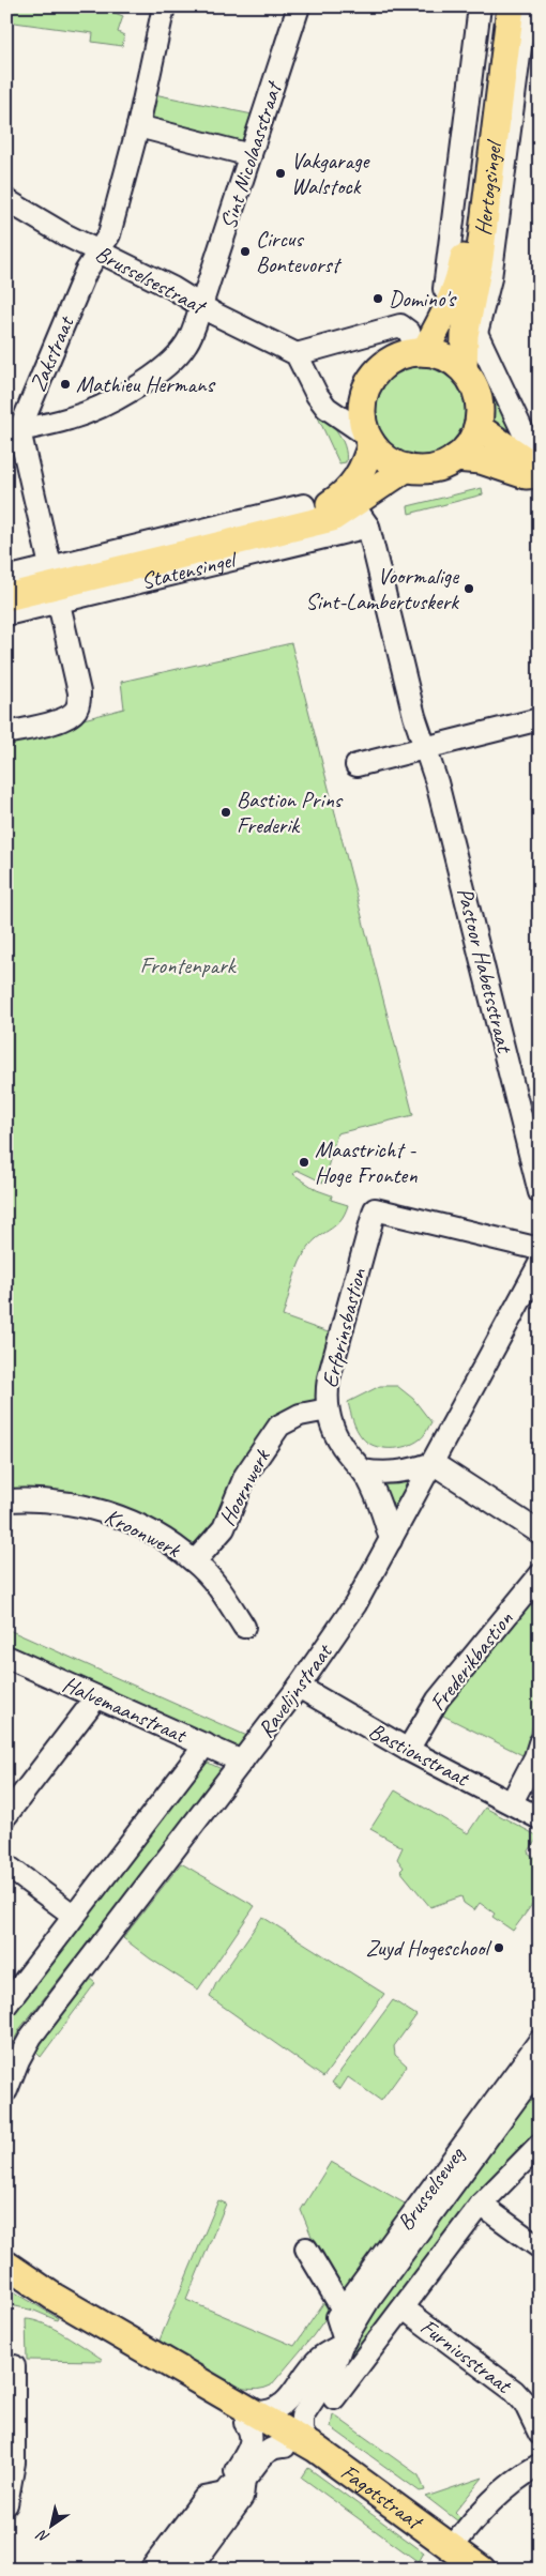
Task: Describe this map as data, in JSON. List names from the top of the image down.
{
  "streets": {
    "main road": ["Hertogsingel", "Statensingel", "Fagotstraat"],
    "street": [
      "Sint Nicolaasstraat",
      "Brusselsestraat",
      "Zakstraat",
      "Pastoor Habetsstraat",
      "Erfprinsbastion",
      "Hoornwerk",
      "Kroonwerk",
      "Frederikbastion",
      "Ravelijnstraat",
      "Halvemaanstraat",
      "Bastionstraat",
      "Brusselseweg",
      "Furniusstraat"
    ]
  },
  "crossings": [
    ["Sint Nicolaasstraat", "Brusselsestraat"],
    ["Sint Nicolaasstraat", "Zakstraat"],
    ["Hertogsingel", "Statensingel"],
    ["Brusselsestraat", "Zakstraat"],
    ["Statensingel", "Pastoor Habetsstraat"],
    ["Erfprinsbastion", "Hoornwerk"],
    ["Erfprinsbastion", "Ravelijnstraat"],
    ["Hoornwerk", "Kroonwerk"],
    ["Frederikbastion", "Bastionstraat"],
    ["Ravelijnstraat", "Halvemaanstraat"],
    ["Ravelijnstraat", "Bastionstraat"],
    ["Brusselseweg", "Fagotstraat"]
  ],
  "parks": ["Frontenpark"],
  "places": [
    "Vakgarage Walstock",
    "Circus Bontevorst",
    "Domino's",
    "Mathieu Hermans",
    "Voormalige Sint-Lambertuskerk",
    "Bastion Prins Frederik",
    "Maastricht - Hoge Fronten",
    "Zuyd Hogeschool"
  ],
  "north": "bottom left"
}
